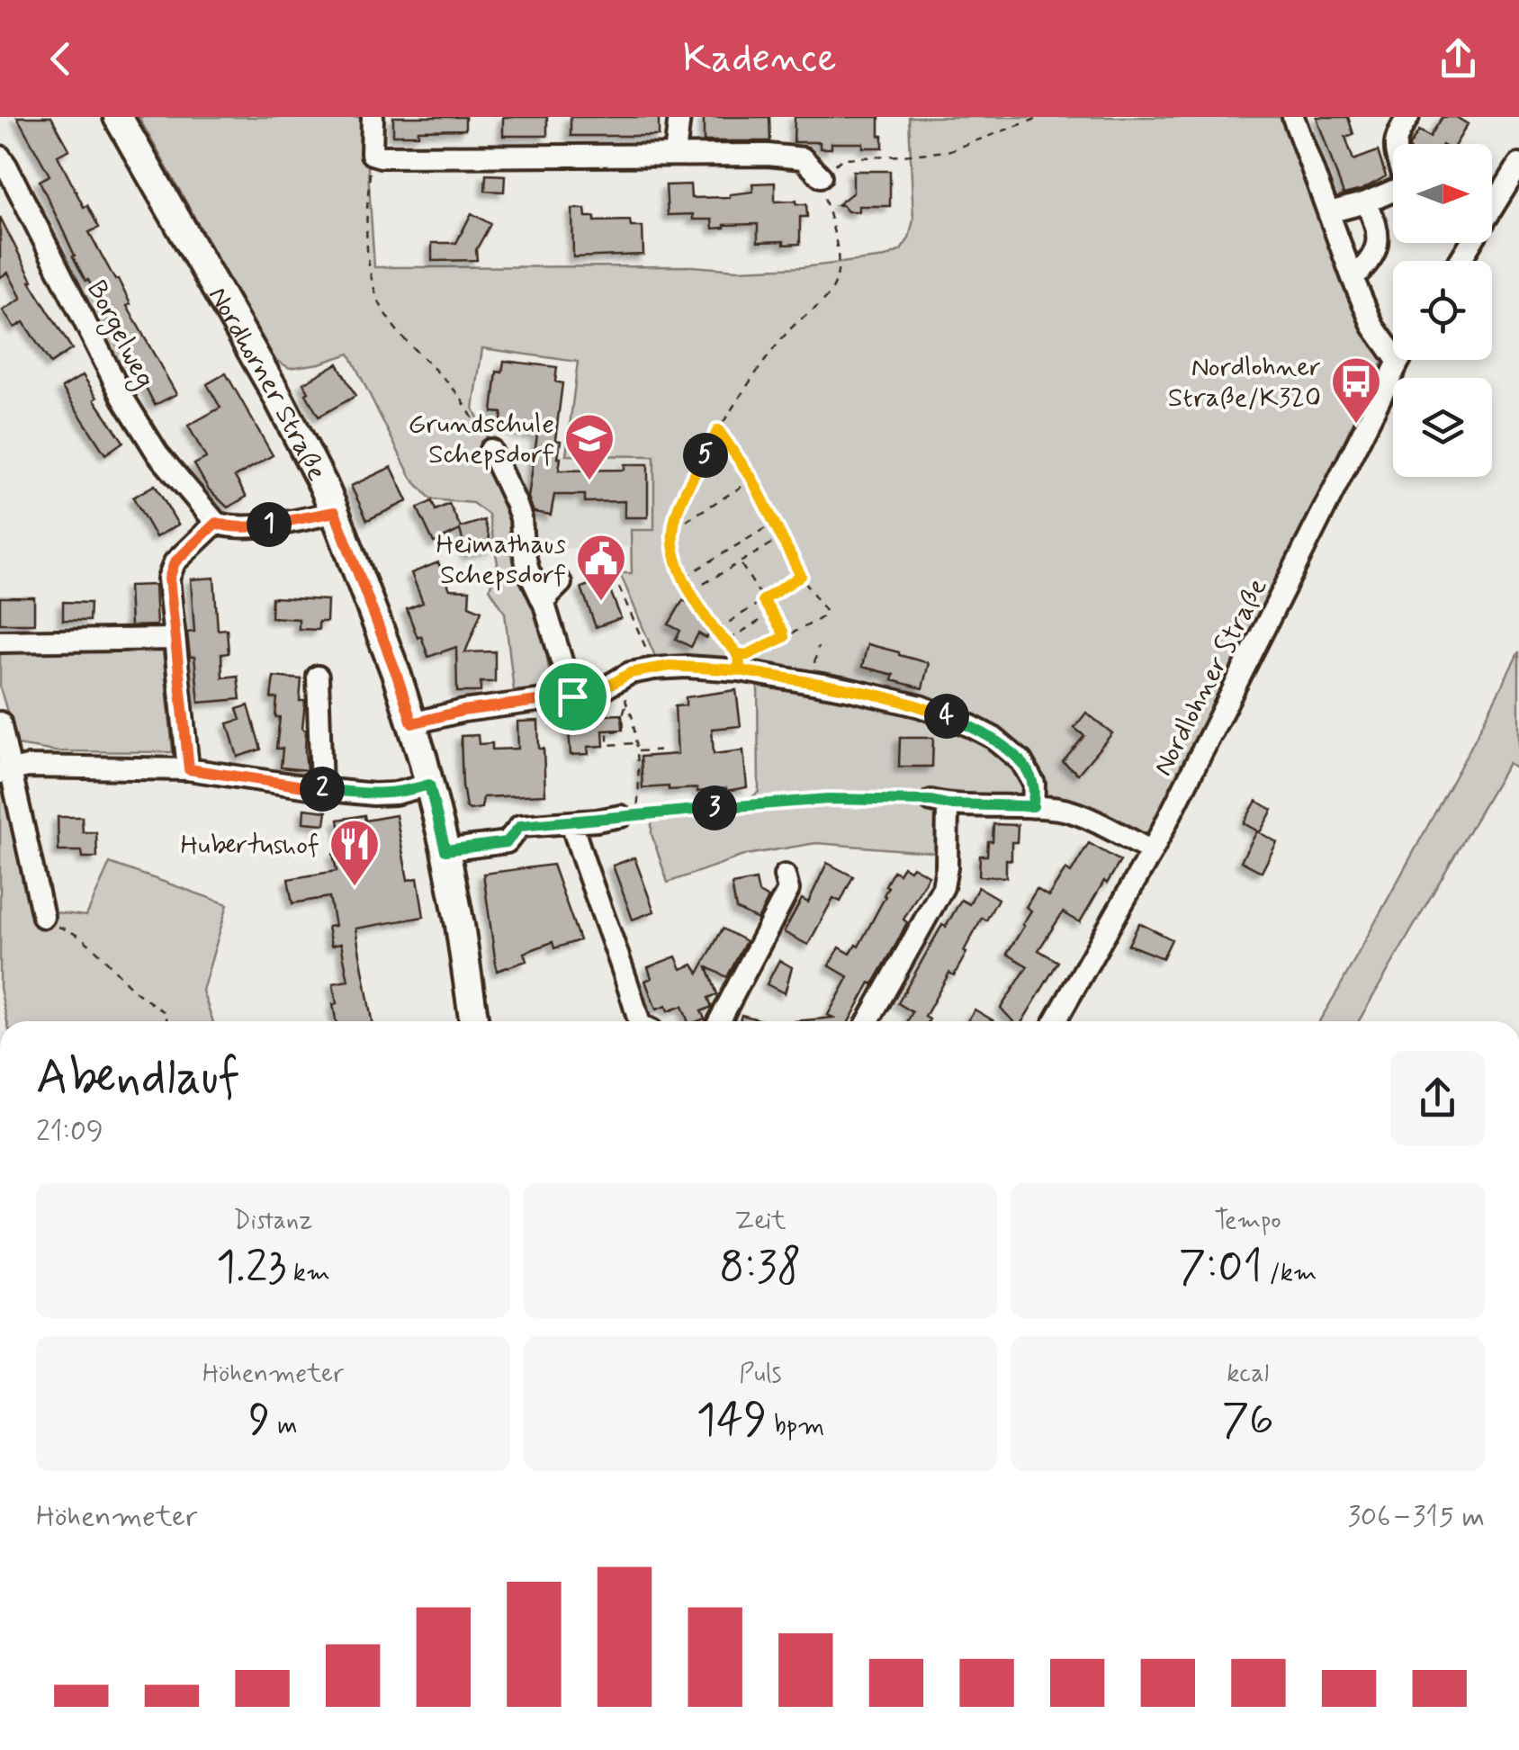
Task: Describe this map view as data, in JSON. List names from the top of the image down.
{
  "streets": {
    "main road": ["Nordhorner Straße"],
    "street": ["Borgelweg", "Nordlohner Straße"]
  },
  "places": {
    "bus stop": ["Nordlohner Straße/K320"],
    "school or university": ["Grundschule Schepsdorf"],
    "public building": ["Heimathaus Schepsdorf"],
    "restaurant": ["Hubertushof"]
  },
  "north": "right",
  "page": {
    "header": "Kadence",
    "pins": [
      "5",
      "1",
      "4",
      "2",
      "3"
    ],
    "heading": ["Abendlauf", "21:09"],
    "stats": [
      ["Distanz", "1.23 km"],
      ["Zeit", "8:38"],
      ["Tempo", "7:01 /km"],
      ["Höhenmeter", "9 m"],
      ["Puls", "149 bpm"],
      ["kcal", "76"]
    ],
    "chart": ["Höhenmeter", "306–315 m"]
  }
}
